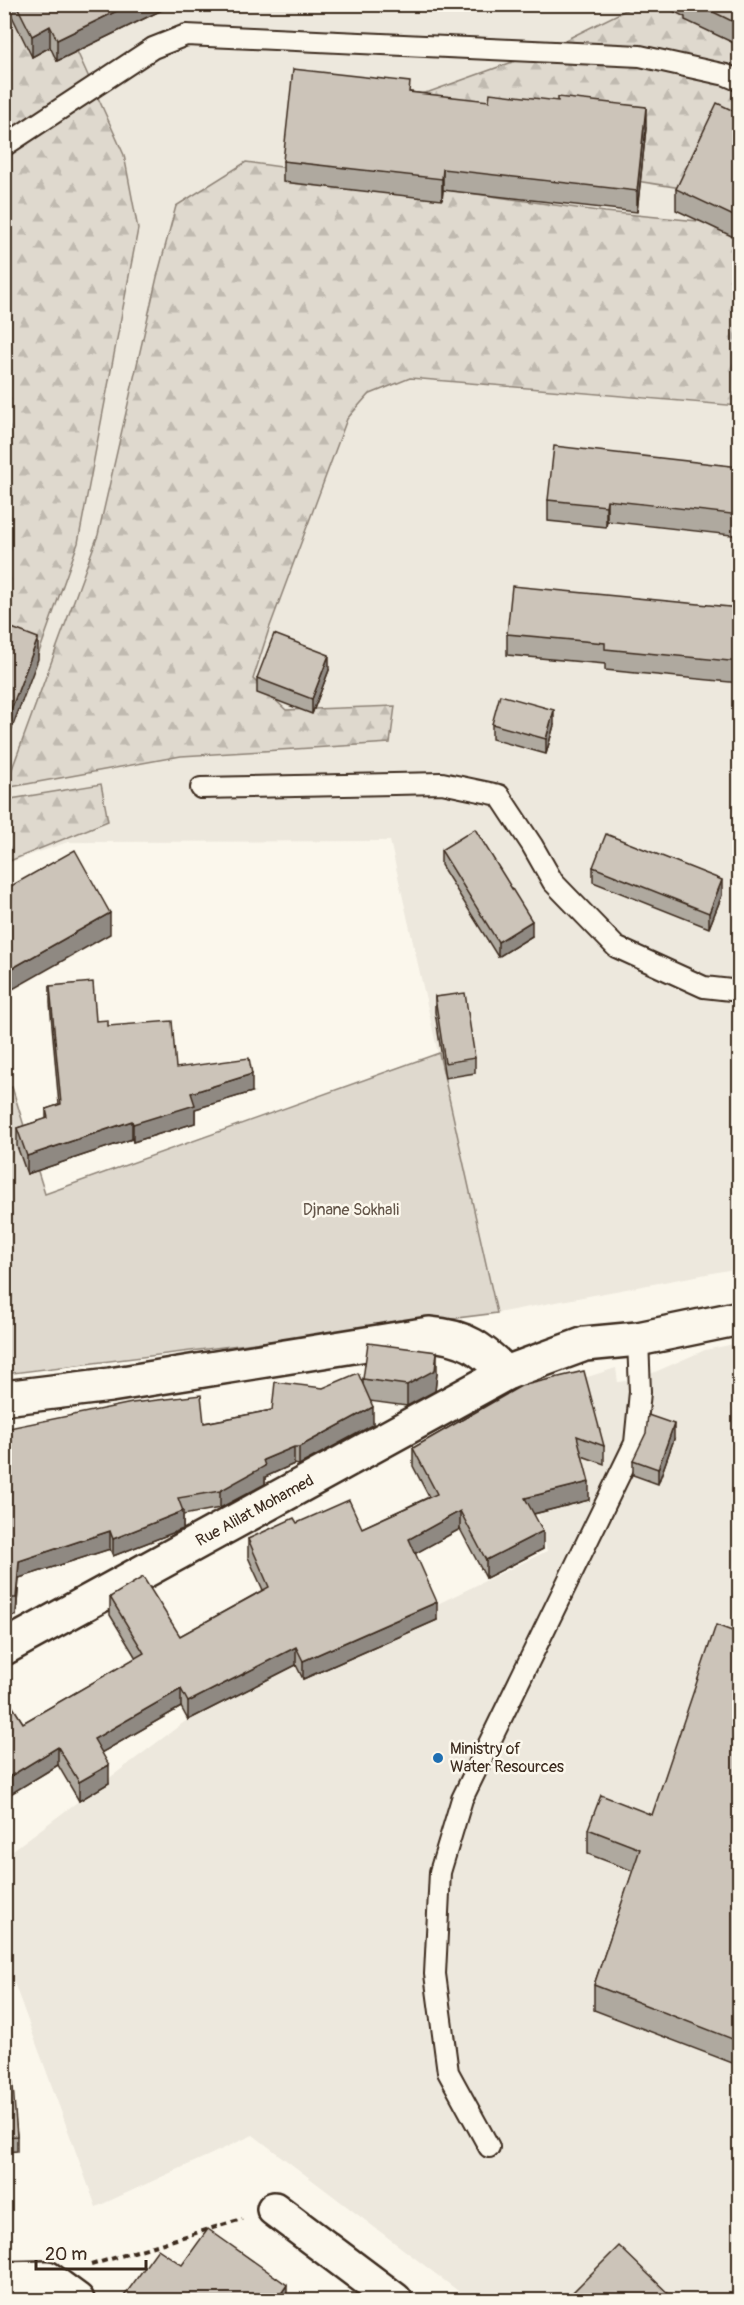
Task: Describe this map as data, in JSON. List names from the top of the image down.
{
  "streets": {
    "street": ["Rue Alilat Mohamed"]
  },
  "parks": ["Djnane Sokhali"],
  "places": ["Ministry of Water Resources"],
  "scale_bar": "20 m"
}
